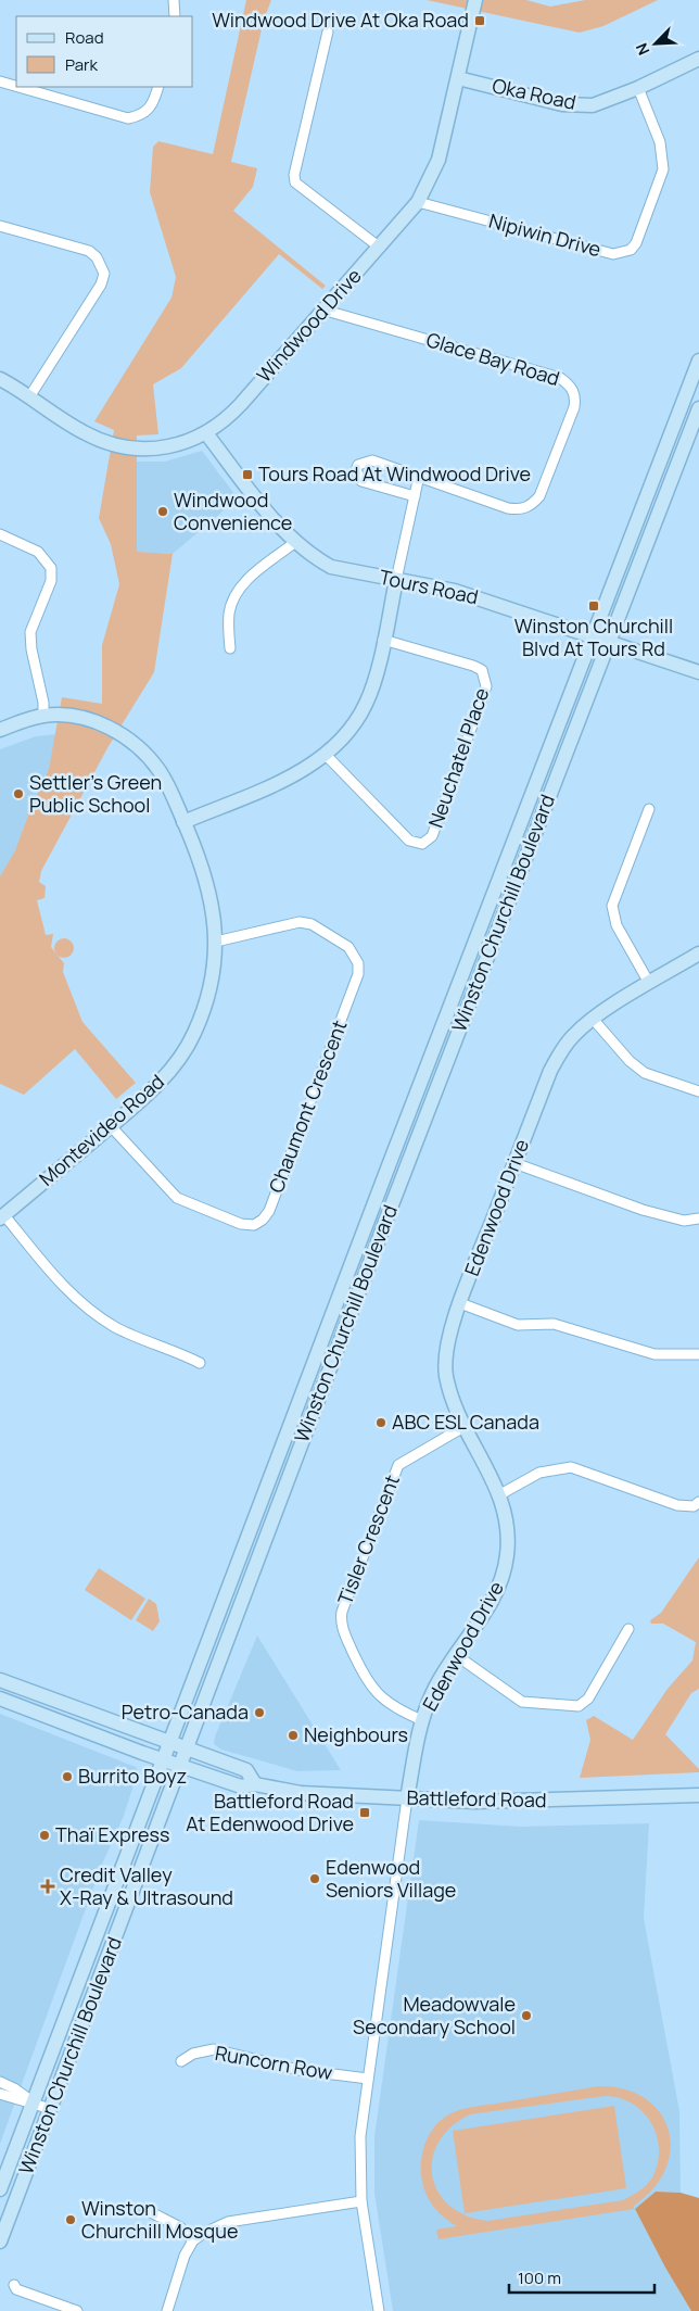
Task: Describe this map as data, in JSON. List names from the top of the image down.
{
  "streets": {
    "street": [
      "Oka Road",
      "Nipiwin Drive",
      "Windwood Drive",
      "Glace Bay Road",
      "Tours Road",
      "Neuchatel Place",
      "Winston Churchill Boulevard",
      "Chaumont Crescent",
      "Montevideo Road",
      "Edenwood Drive",
      "Tisler Crescent",
      "Battleford Road",
      "Runcorn Row"
    ]
  },
  "crossings": [
    ["Oka Road", "Nipiwin Drive"],
    ["Oka Road", "Windwood Drive"],
    ["Nipiwin Drive", "Windwood Drive"],
    ["Windwood Drive", "Glace Bay Road"],
    ["Windwood Drive", "Tours Road"],
    ["Tours Road", "Winston Churchill Boulevard"],
    ["Winston Churchill Boulevard", "Battleford Road"],
    ["Chaumont Crescent", "Montevideo Road"],
    ["Edenwood Drive", "Tisler Crescent"],
    ["Edenwood Drive", "Battleford Road"],
    ["Edenwood Drive", "Runcorn Row"]
  ],
  "places": {
    "transit": [
      "Windwood Drive At Oka Road",
      "Tours Road At Windwood Drive",
      "Winston Churchill Blvd At Tours Rd",
      "Battleford Road At Edenwood Drive"
    ],
    "other": [
      "Windwood Convenience",
      "Settler's Green Public School",
      "ABC ESL Canada",
      "Petro-Canada",
      "Neighbours",
      "Burrito Boyz",
      "Thaï Express",
      "Edenwood Seniors Village",
      "Meadowvale Secondary School",
      "Winston Churchill Mosque"
    ],
    "health": ["Credit Valley X-Ray & Ultrasound"]
  },
  "legend": ["Road", "Park"],
  "scale_bar": "100 m",
  "north": "bottom left"
}
